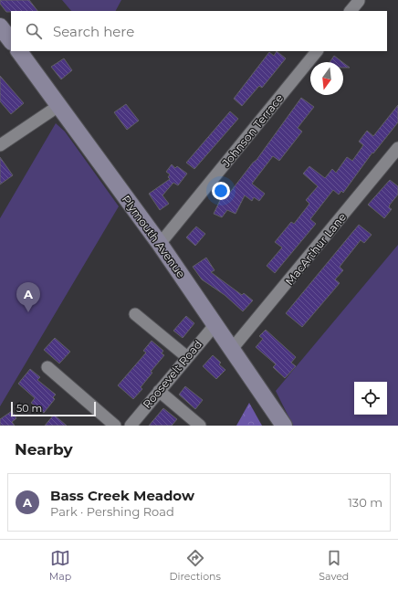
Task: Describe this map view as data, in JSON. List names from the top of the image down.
{
  "streets": {
    "street": [
      "Johnson Terrace",
      "Plymouth Avenue",
      "MacArthur Lane",
      "Roosevelt Road"
    ]
  },
  "crossings": [
    ["Johnson Terrace", "Plymouth Avenue"],
    ["Plymouth Avenue", "MacArthur Lane"],
    ["Plymouth Avenue", "Roosevelt Road"]
  ],
  "scale_bar": "50 m",
  "north": "bottom",
  "page": {
    "search": "Search here",
    "pins": "A",
    "scale": "50 m",
    "heading": "Nearby",
    "list": [
      {
        "mark": "A",
        "name": "Bass Creek Meadow",
        "note": "Park · Pershing Road",
        "value": "130 m"
      }
    ],
    "nav": ["Map", "Directions", "Saved"]
  }
}
